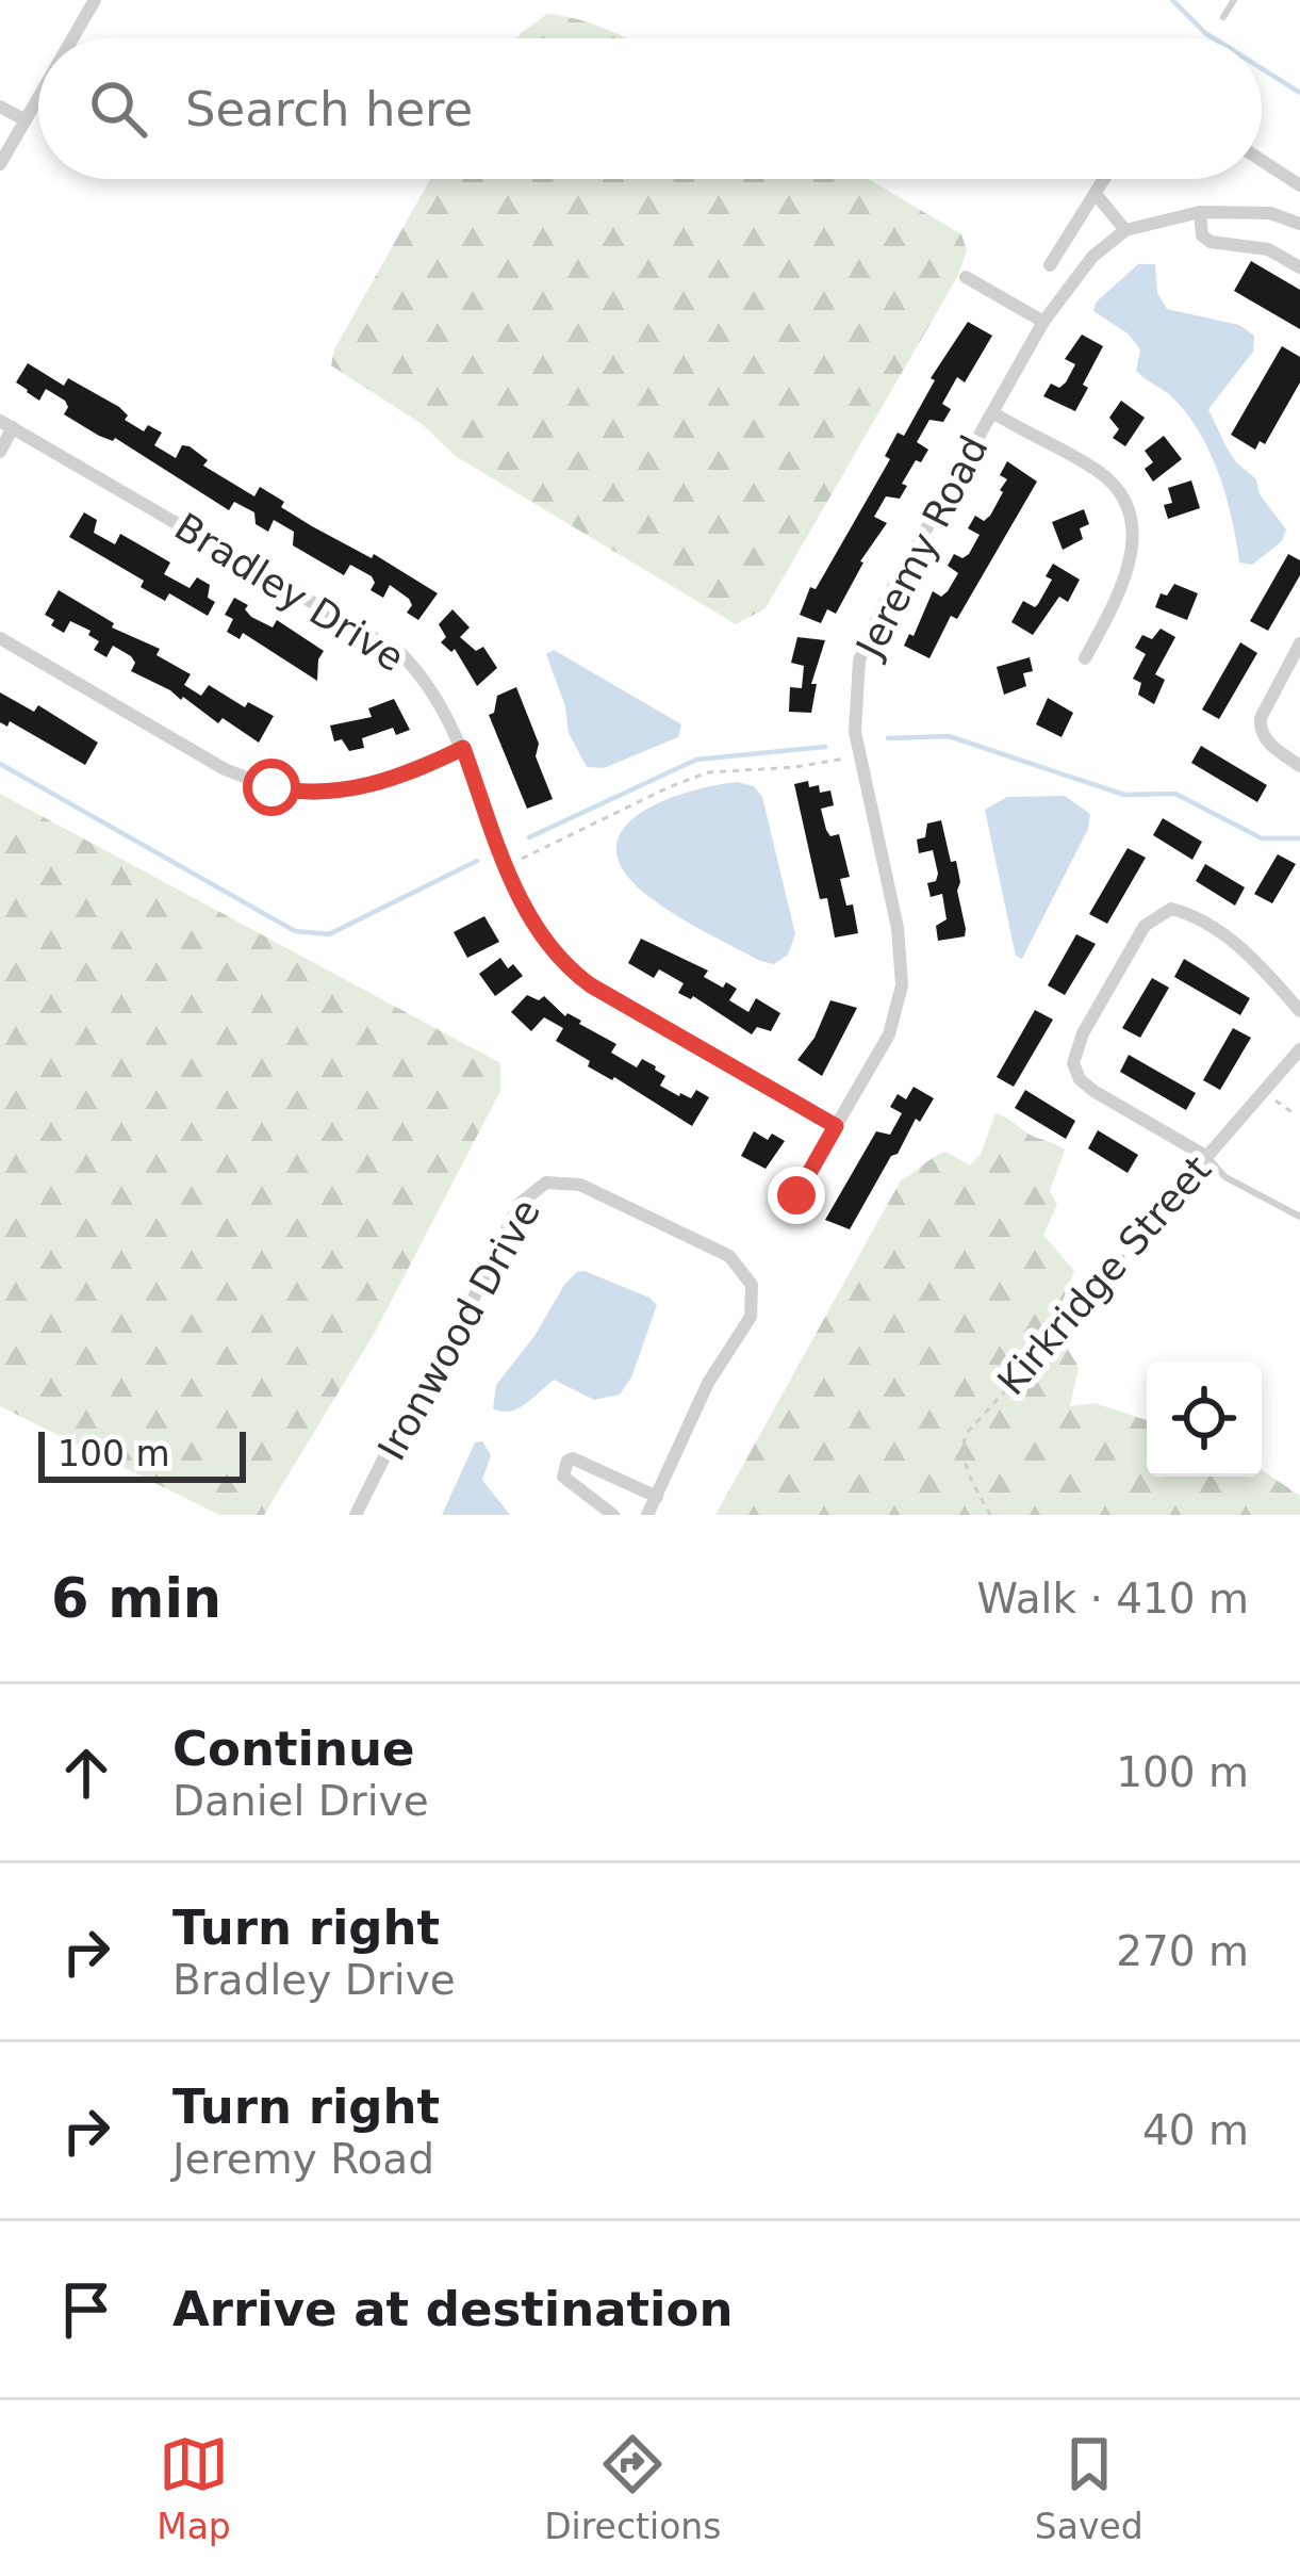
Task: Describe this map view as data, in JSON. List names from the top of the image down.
{
  "streets": {
    "street": [
      "Jeremy Road",
      "Bradley Drive",
      "Kirkridge Street",
      "Ironwood Drive"
    ]
  },
  "crossings": [
    ["Jeremy Road", "Bradley Drive"]
  ],
  "scale_bar": "100 m",
  "page": {
    "search": "Search here",
    "scale": "100 m",
    "heading": ["6 min", "Walk · 410 m"],
    "list": [
      ["Continue", "Daniel Drive", "100 m"],
      ["Turn right", "Bradley Drive", "270 m"],
      ["Turn right", "Jeremy Road", "40 m"],
      "Arrive at destination"
    ],
    "nav": ["Map", "Directions", "Saved"]
  }
}
